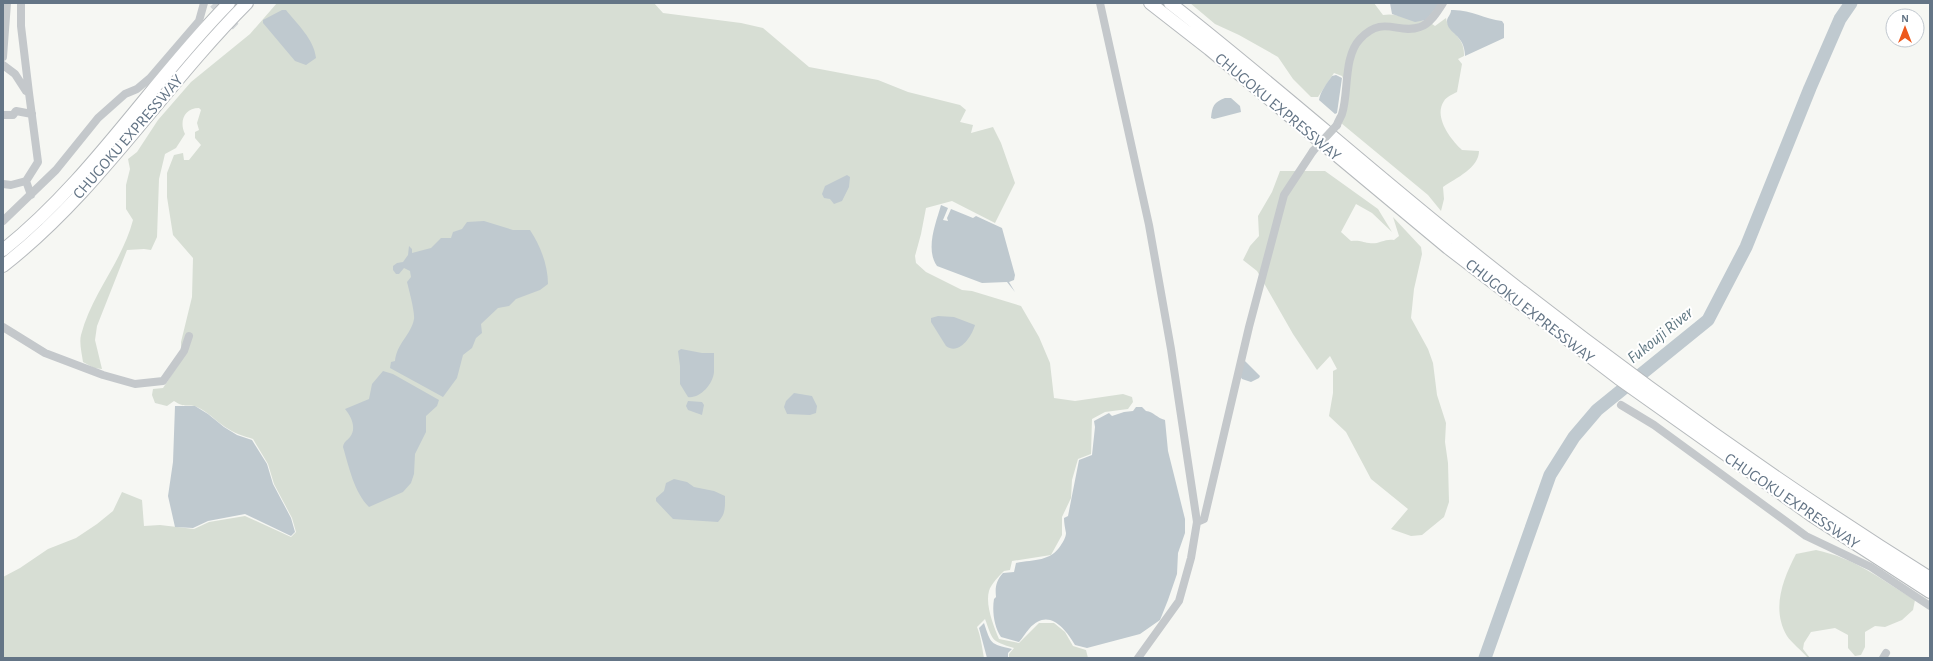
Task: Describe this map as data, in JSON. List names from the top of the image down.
{
  "streets": {
    "highway": ["CHUGOKU EXPRESSWAY"]
  },
  "water": ["Fukouji River"],
  "north": "top"
}
